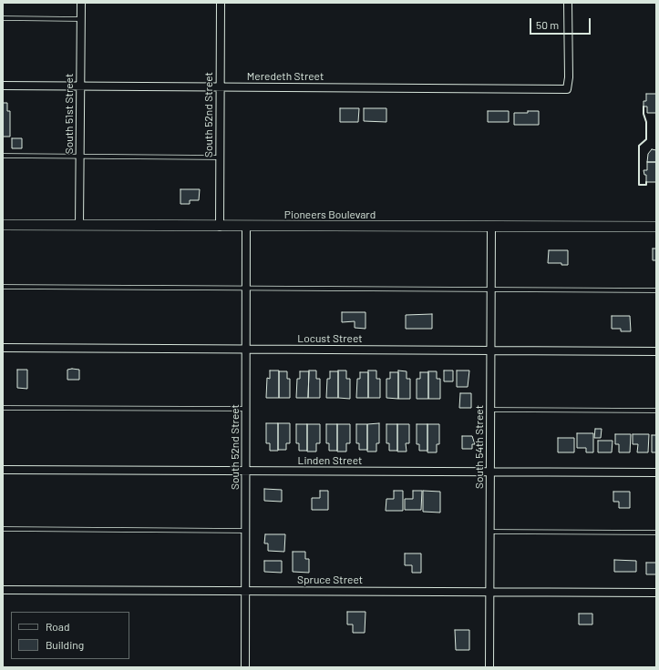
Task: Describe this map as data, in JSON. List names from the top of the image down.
{
  "streets": {
    "main road": ["Pioneers Boulevard"],
    "street": [
      "Meredeth Street",
      "South 51st Street",
      "South 52nd Street",
      "Locust Street",
      "South 54th Street",
      "Linden Street",
      "Spruce Street"
    ]
  },
  "crossings": [
    ["Meredeth Street", "South 51st Street"],
    ["Meredeth Street", "South 52nd Street"],
    ["South 51st Street", "Pioneers Boulevard"],
    ["South 52nd Street", "Pioneers Boulevard"],
    ["South 52nd Street", "Locust Street"],
    ["South 52nd Street", "Linden Street"],
    ["South 52nd Street", "Spruce Street"],
    ["Pioneers Boulevard", "South 54th Street"],
    ["Locust Street", "South 54th Street"],
    ["South 54th Street", "Linden Street"],
    ["South 54th Street", "Spruce Street"]
  ],
  "legend": ["Road", "Building"],
  "scale_bar": "50 m"
}
